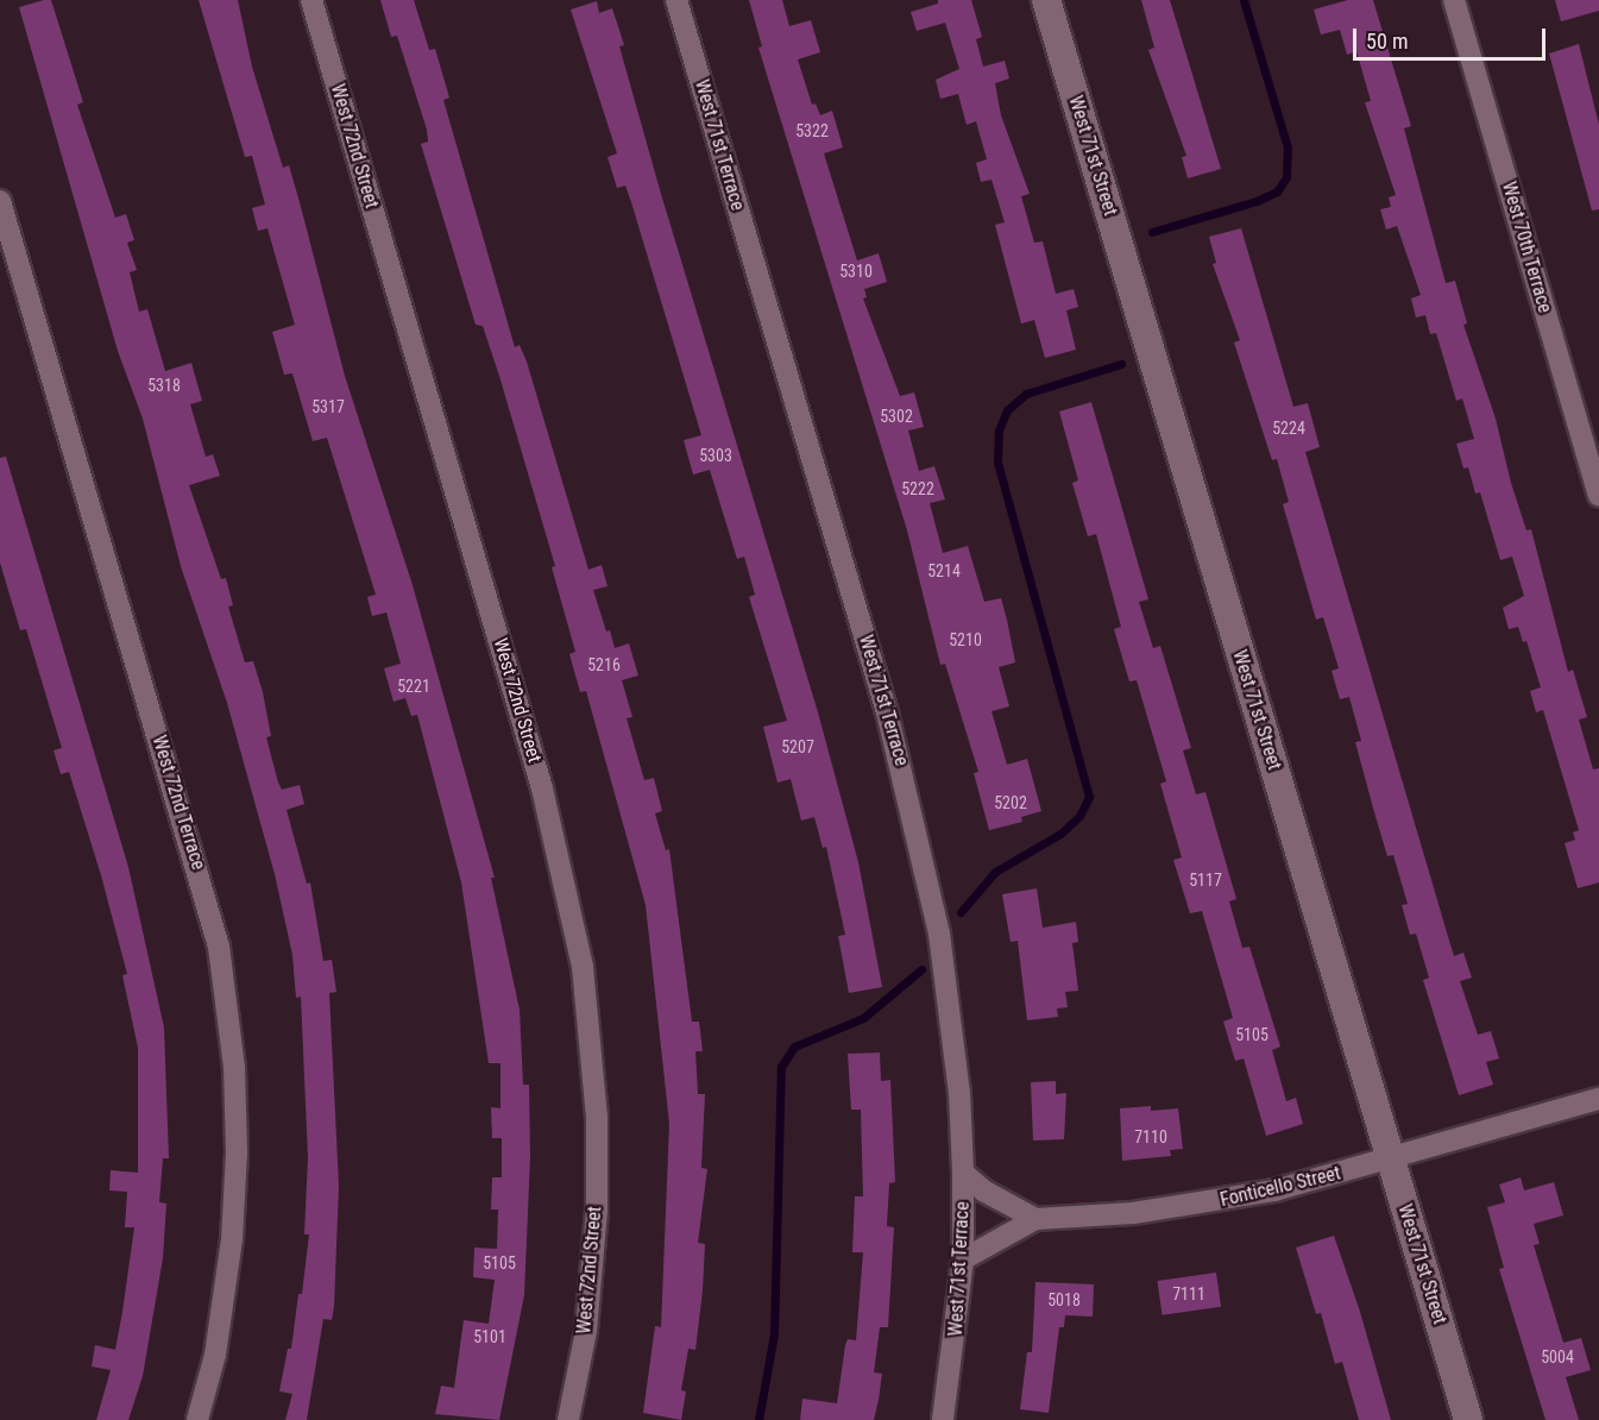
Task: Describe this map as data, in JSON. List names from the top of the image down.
{
  "streets": {
    "street": [
      "West 71st Terrace",
      "West 72nd Street",
      "West 71st Street",
      "West 70th Terrace",
      "West 72nd Terrace",
      "Fonticello Street"
    ]
  },
  "crossings": [
    ["West 71st Terrace", "Fonticello Street"],
    ["West 71st Street", "Fonticello Street"]
  ],
  "house_numbers": [
    "5322",
    "5310",
    "5318",
    "5317",
    "5302",
    "5224",
    "5303",
    "5222",
    "5214",
    "5210",
    "5216",
    "5221",
    "5207",
    "5202",
    "5117",
    "5105",
    "7110",
    "5105",
    "7111",
    "5018",
    "5101",
    "5004"
  ],
  "scale_bar": "50 m"
}
